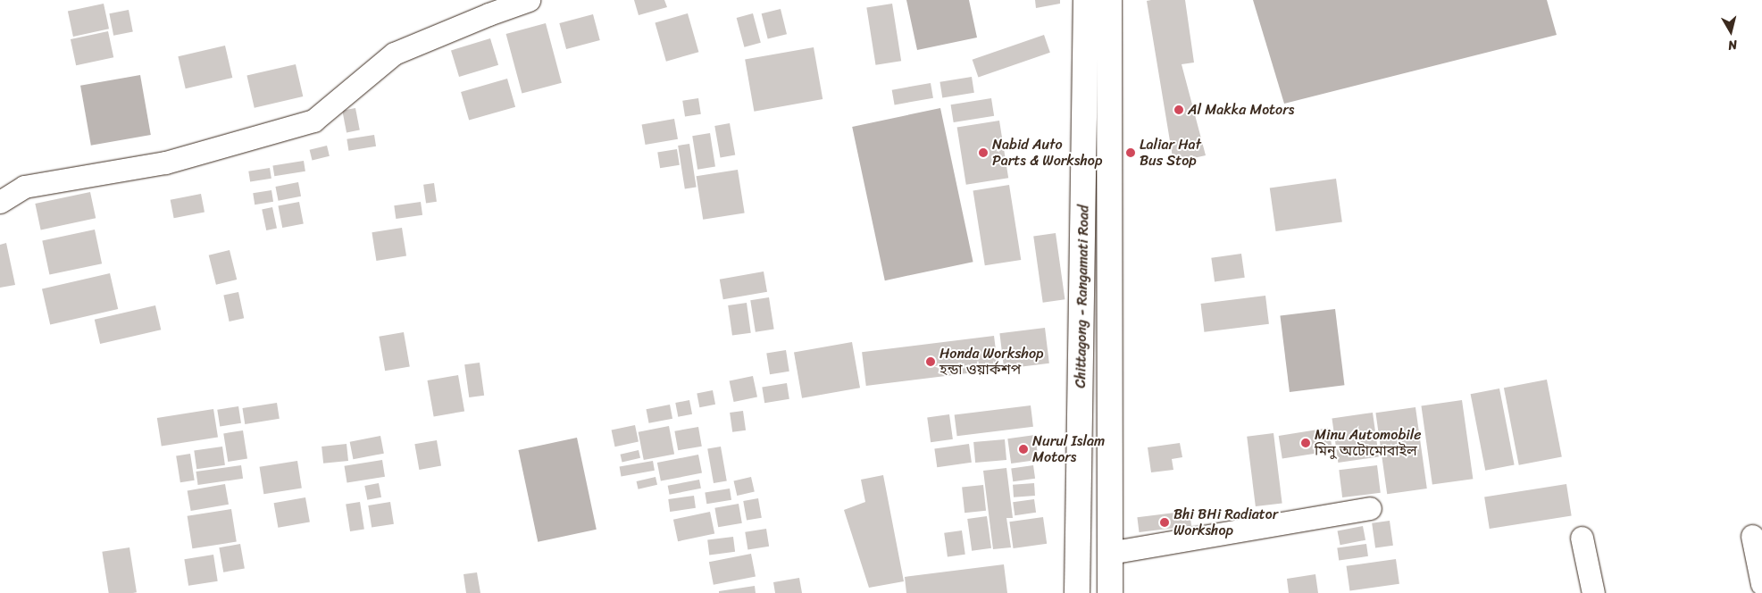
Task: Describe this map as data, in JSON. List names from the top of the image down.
{
  "streets": {
    "highway": ["Chittagong - Rangamati Road"]
  },
  "places": [
    "Al Makka Motors",
    "Nabid Auto Parts & Workshop",
    "Laliar Hat Bus Stop",
    "Honda Workshop হন্ডা ওয়ার্কশপ",
    "Minu Automobile মিনু অটোমোবাইল",
    "Nurul Islam Motors",
    "Bhi BHi Radiator Workshop"
  ],
  "north": "bottom"
}
